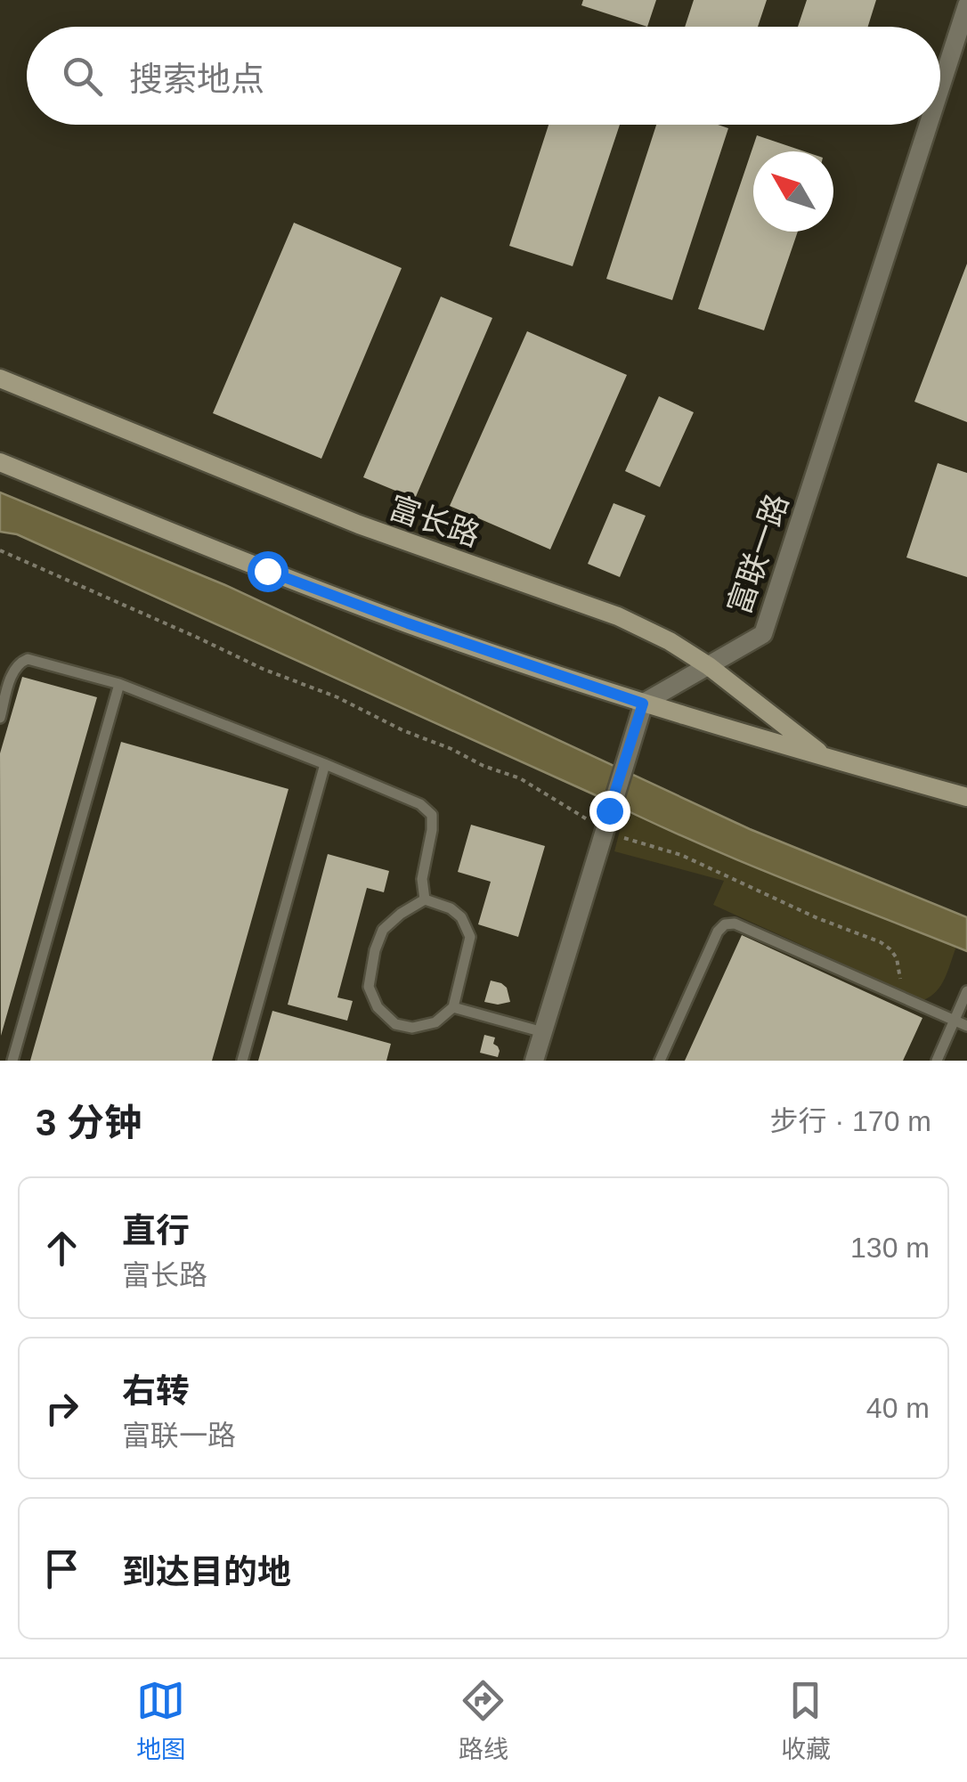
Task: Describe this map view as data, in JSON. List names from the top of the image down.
{
  "streets": {
    "main road": ["富长路"],
    "street": ["富联一路"]
  },
  "crossings": [
    ["富长路", "富联一路"]
  ],
  "north": "top left",
  "page": {
    "search": "搜索地点",
    "heading": ["3 分钟", "步行 · 170 m"],
    "list": [
      ["直行", "富长路", "130 m"],
      ["右转", "富联一路", "40 m"],
      "到达目的地"
    ],
    "nav": ["地图", "路线", "收藏"]
  }
}
